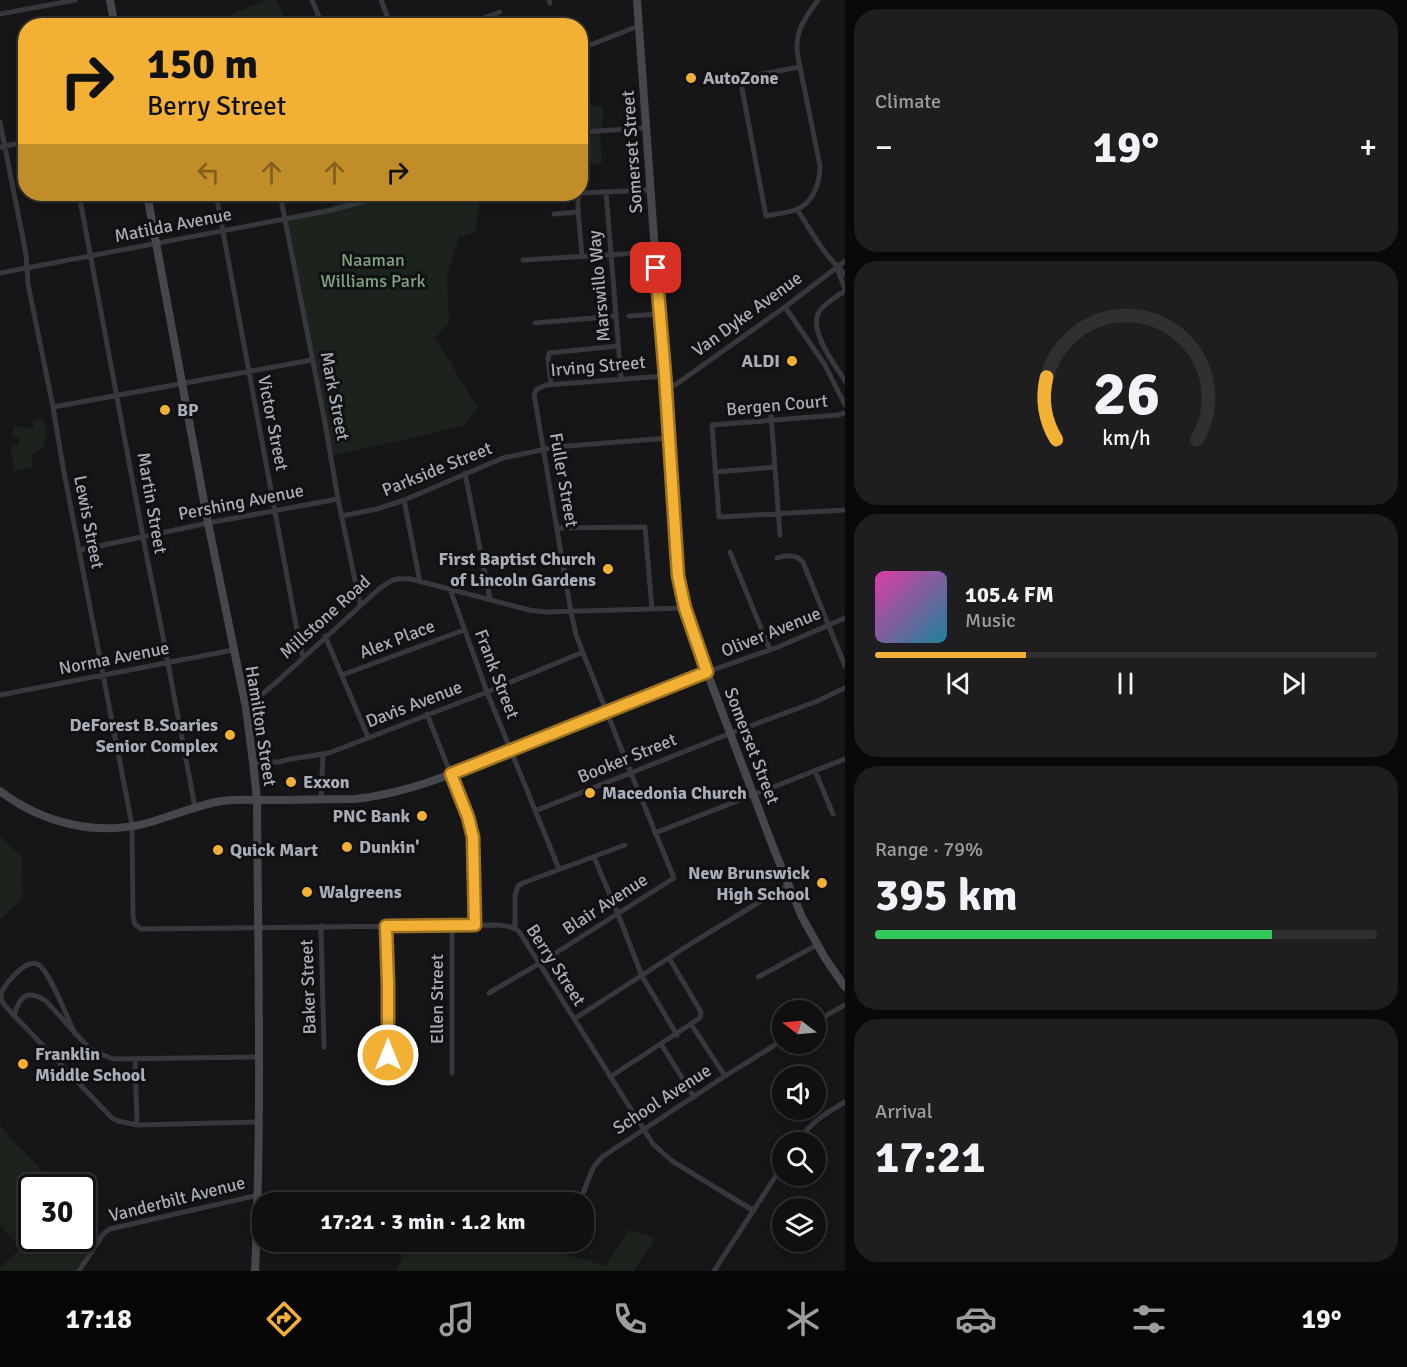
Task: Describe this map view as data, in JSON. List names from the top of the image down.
{
  "streets": {
    "main road": ["Somerset Street", "Hamilton Street"],
    "street": [
      "Matilda Avenue",
      "Marswillo Way",
      "Van Dyke Avenue",
      "Irving Street",
      "Mark Street",
      "Bergen Court",
      "Victor Street",
      "Parkside Street",
      "Fuller Street",
      "Pershing Avenue",
      "Martin Street",
      "Lewis Street",
      "Millstone Road",
      "Oliver Avenue",
      "Alex Place",
      "Norma Avenue",
      "Frank Street",
      "Davis Avenue",
      "Booker Street",
      "Blair Avenue",
      "Berry Street",
      "Baker Street",
      "Ellen Street",
      "School Avenue",
      "Vanderbilt Avenue"
    ]
  },
  "crossings": [
    ["Somerset Street", "Van Dyke Avenue"],
    ["Somerset Street", "Irving Street"],
    ["Somerset Street", "Parkside Street"],
    ["Somerset Street", "Millstone Road"],
    ["Somerset Street", "Oliver Avenue"],
    ["Somerset Street", "Booker Street"],
    ["Matilda Avenue", "Mark Street"],
    ["Matilda Avenue", "Victor Street"],
    ["Matilda Avenue", "Martin Street"],
    ["Matilda Avenue", "Lewis Street"],
    ["Matilda Avenue", "Hamilton Street"],
    ["Marswillo Way", "Irving Street"],
    ["Irving Street", "Fuller Street"],
    ["Mark Street", "Parkside Street"],
    ["Mark Street", "Pershing Avenue"],
    ["Mark Street", "Millstone Road"],
    ["Victor Street", "Pershing Avenue"],
    ["Victor Street", "Millstone Road"],
    ["Parkside Street", "Fuller Street"],
    ["Fuller Street", "Millstone Road"],
    ["Fuller Street", "Davis Avenue"],
    ["Fuller Street", "Booker Street"],
    ["Fuller Street", "Blair Avenue"],
    ["Pershing Avenue", "Martin Street"],
    ["Pershing Avenue", "Lewis Street"],
    ["Pershing Avenue", "Hamilton Street"],
    ["Martin Street", "Norma Avenue"],
    ["Lewis Street", "Norma Avenue"],
    ["Lewis Street", "Berry Street"],
    ["Millstone Road", "Frank Street"],
    ["Millstone Road", "Hamilton Street"],
    ["Alex Place", "Frank Street"],
    ["Norma Avenue", "Hamilton Street"],
    ["Frank Street", "Davis Avenue"],
    ["Frank Street", "Booker Street"],
    ["Davis Avenue", "Hamilton Street"],
    ["Hamilton Street", "Berry Street"],
    ["Blair Avenue", "Berry Street"],
    ["Berry Street", "Baker Street"],
    ["Berry Street", "Ellen Street"],
    ["Berry Street", "School Avenue"]
  ],
  "parks": ["Naaman Williams Park"],
  "places": [
    "AutoZone",
    "ALDI",
    "BP",
    "First Baptist Church of Lincoln Gardens",
    "DeForest B.Soaries Senior Complex",
    "Exxon",
    "Macedonia Church",
    "PNC Bank",
    "Dunkin'",
    "Quick Mart",
    "New Brunswick High School",
    "Walgreens",
    "Franklin Middle School"
  ],
  "north": "left",
  "page": {
    "tile": [
      "Climate",
      ["Range · 79%", "395 km"],
      ["Arrival", "17:21"]
    ],
    "turn": ["150 m", "Berry Street"],
    "heat": ["−", "19°", "+"],
    "song": ["105.4 FM", "Music"],
    "limit": "30",
    "trip": "17:21 · 3 min · 1.2 km",
    "tabs": ["17:18", "19°"],
    "gauge": ["26", "km/h"]
  }
}
